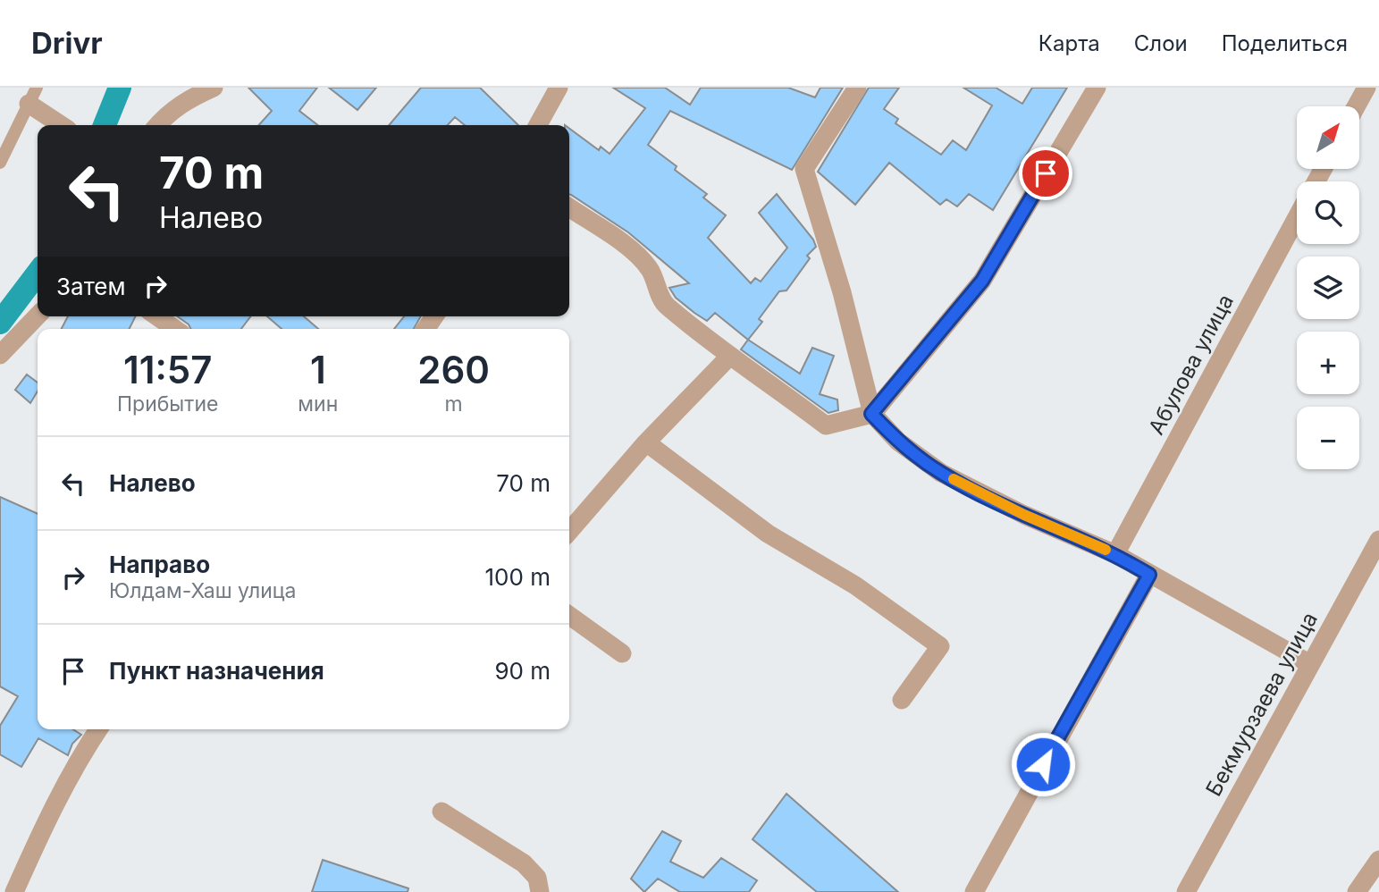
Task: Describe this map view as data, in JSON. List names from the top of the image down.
{
  "streets": {
    "street": ["Абулова улица", "Бекмурзаева улица"]
  },
  "north": "top right",
  "page": {
    "header": "Drivr",
    "nav": ["Карта", "Слои", "Поделиться"],
    "map_buttons": ["+", "−"],
    "turn": ["70 m", "Налево"],
    "then": "Затем",
    "eta": [
      "11:57",
      "Прибытие",
      "1",
      "мин",
      "260",
      "m"
    ],
    "list": [
      {
        "name": "Налево",
        "value": "70 m"
      },
      {
        "name": "Направо",
        "note": "Юлдам-Хаш улица",
        "value": "100 m"
      },
      {
        "name": "Пункт назначения",
        "value": "90 m"
      }
    ]
  }
}
